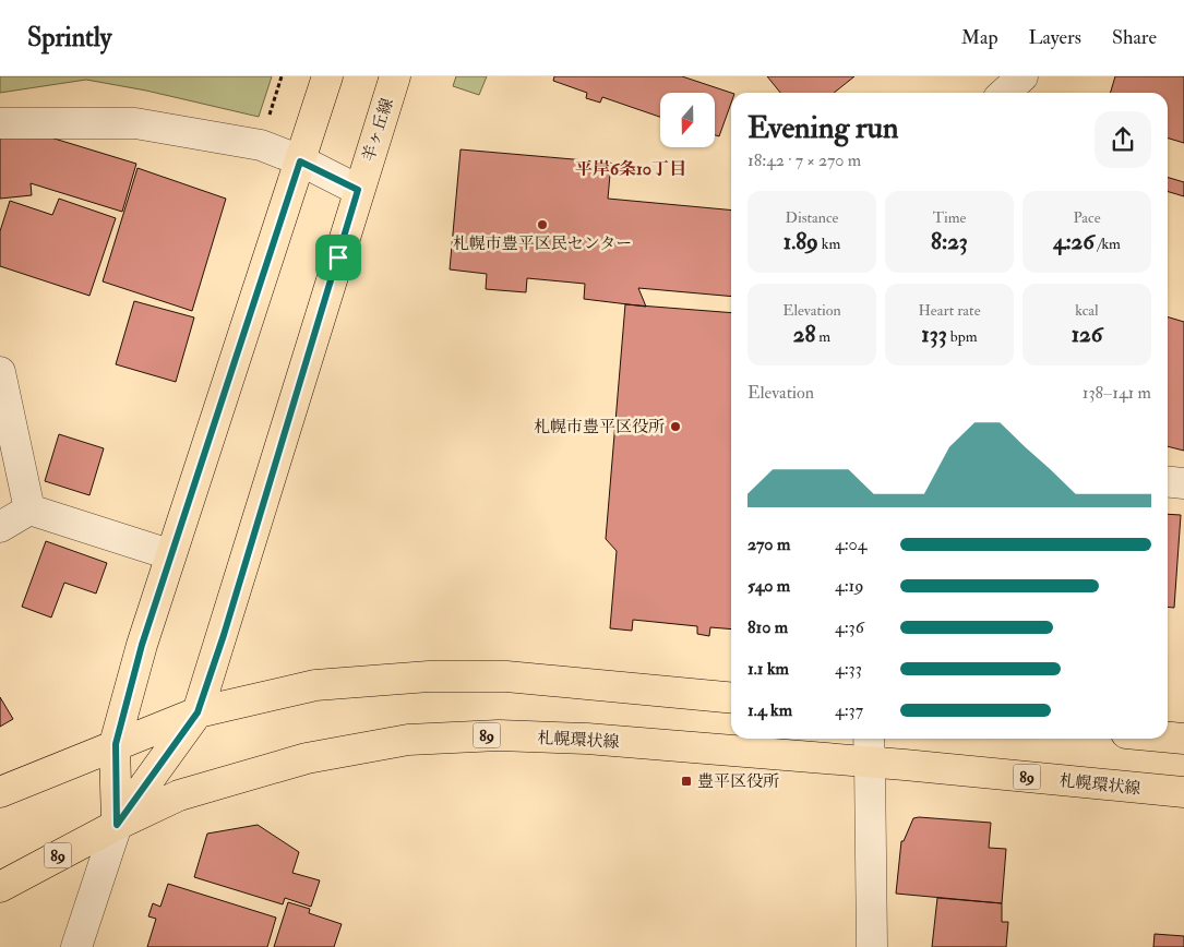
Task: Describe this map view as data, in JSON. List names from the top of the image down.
{
  "streets": {
    "main road": ["羊ヶ丘線", "89", "札幌環状線"]
  },
  "crossings": [
    ["羊ヶ丘線", "札幌環状線"]
  ],
  "districts": ["平岸6条10丁目"],
  "places": {
    "other": ["札幌市豊平区民センター", "札幌市豊平区役所"],
    "transit": ["豊平区役所"]
  },
  "north": "bottom",
  "page": {
    "header": "Sprintly",
    "nav": ["Map", "Layers", "Share"],
    "heading": ["Evening run", "18:42 · 7 × 270 m"],
    "stats": [
      ["Distance", "1.89 km"],
      ["Time", "8:23"],
      ["Pace", "4:26 /km"],
      ["Elevation", "28 m"],
      ["Heart rate", "133 bpm"],
      ["kcal", "126"]
    ],
    "chart": ["Elevation", "138–141 m"],
    "list": [
      {
        "name": "270 m",
        "note": "4:04"
      },
      {
        "name": "540 m",
        "note": "4:19"
      },
      {
        "name": "810 m",
        "note": "4:36"
      },
      {
        "name": "1.1 km",
        "note": "4:33"
      },
      {
        "name": "1.4 km",
        "note": "4:37"
      }
    ]
  }
}
